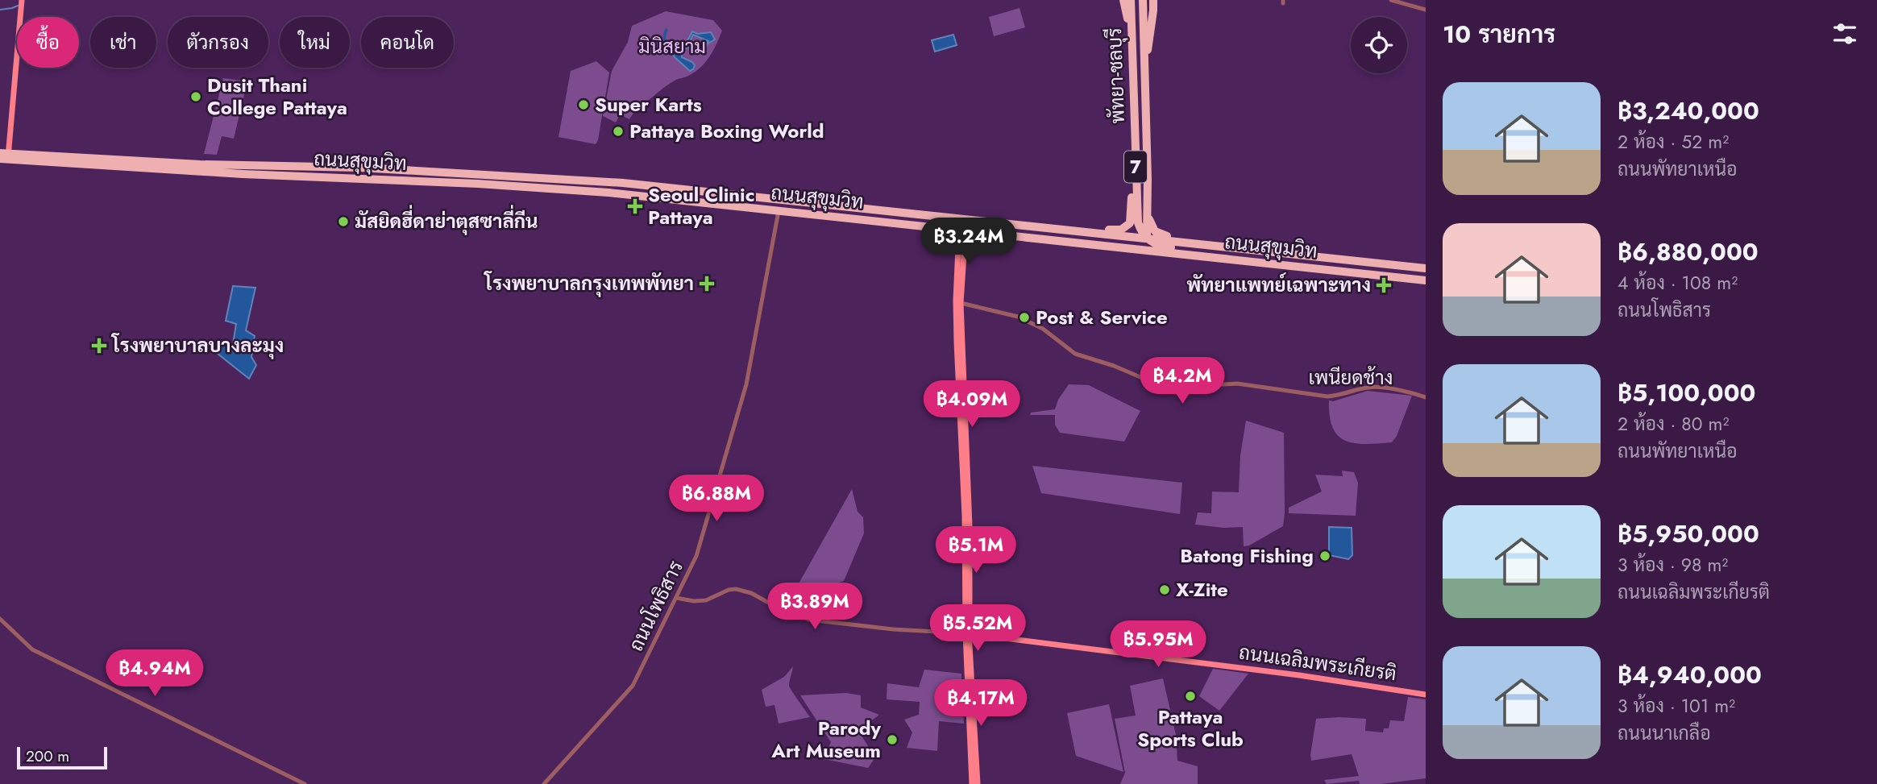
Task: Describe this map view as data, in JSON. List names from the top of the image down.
{
  "streets": {
    "highway": ["พัทยา-ชลบุรี", "ถนนสุขุมวิท", "7"],
    "main road": ["ถนนเฉลิมพระเกียรติ"],
    "street": ["เพนียดช้าง", "ถนนโพธิสาร"]
  },
  "crossings": [
    ["พัทยา-ชลบุรี", "ถนนสุขุมวิท"],
    ["ถนนสุขุมวิท", "ถนนโพธิสาร"],
    ["ถนนโพธิสาร", "ถนนเฉลิมพระเกียรติ"]
  ],
  "parks": ["มินิสยาม"],
  "places": {
    "other": [
      "Dusit Thani College Pattaya",
      "Super Karts",
      "Pattaya Boxing World",
      "มัสยิดฮี่ดาย่าตุสซาลี่กีน",
      "Post & Service",
      "Batong Fishing",
      "X-Zite",
      "Pattaya Sports Club",
      "Parody Art Museum"
    ],
    "health": [
      "Seoul Clinic Pattaya",
      "โรงพยาบาลกรุงเทพพัทยา",
      "พัทยาแพทย์เฉพาะทาง",
      "โรงพยาบาลบางละมุง"
    ]
  },
  "scale_bar": "200 m",
  "page": {
    "heading": "10 รายการ",
    "chip": [
      "ซื้อ",
      "เช่า",
      "ตัวกรอง",
      "ใหม่",
      "คอนโด"
    ],
    "list": [
      {
        "name": "฿3,240,000",
        "note": "2 ห้อง · 52 m² · ถนนพัทยาเหนือ"
      },
      {
        "name": "฿6,880,000",
        "note": "4 ห้อง · 108 m² · ถนนโพธิสาร"
      },
      {
        "name": "฿5,100,000",
        "note": "2 ห้อง · 80 m² · ถนนพัทยาเหนือ"
      },
      {
        "name": "฿5,950,000",
        "note": "3 ห้อง · 98 m² · ถนนเฉลิมพระเกียรติ"
      },
      {
        "name": "฿4,940,000",
        "note": "3 ห้อง · 101 m² · ถนนนาเกลือ"
      }
    ],
    "price": [
      "฿3.24M",
      "฿4.2M",
      "฿4.09M",
      "฿6.88M",
      "฿5.1M",
      "฿3.89M",
      "฿5.52M",
      "฿5.95M",
      "฿4.94M",
      "฿4.17M"
    ],
    "scale": "200 m"
  }
}
